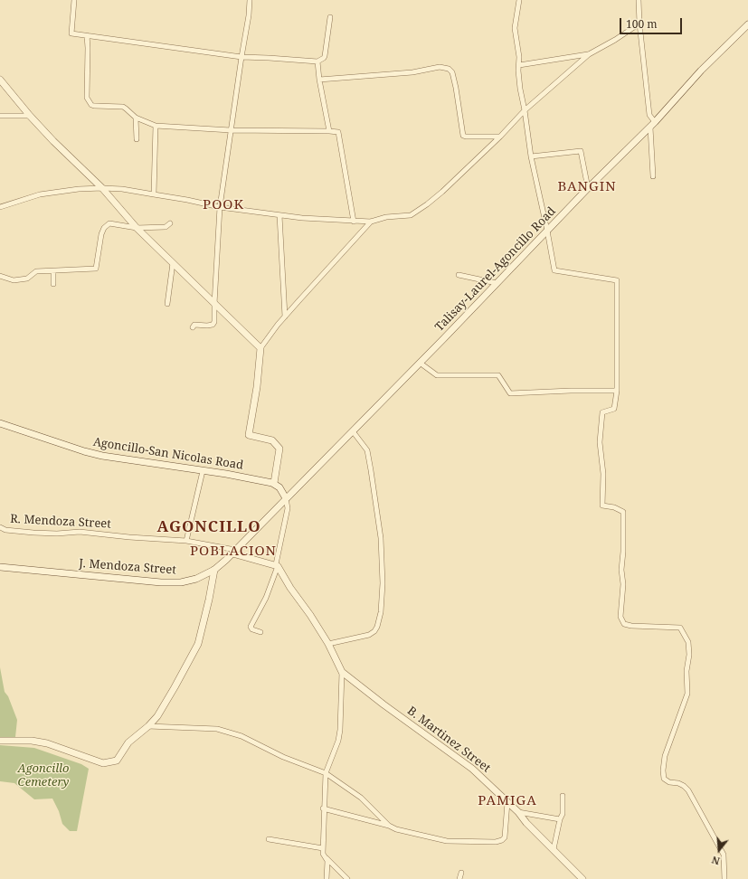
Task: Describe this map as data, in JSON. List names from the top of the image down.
{
  "streets": {
    "street": [
      "Talisay-Laurel-Agoncillo Road",
      "Agoncillo-San Nicolas Road",
      "R. Mendoza Street",
      "J. Mendoza Street",
      "B. Martinez Street"
    ]
  },
  "crossings": [
    ["Talisay-Laurel-Agoncillo Road", "J. Mendoza Street"],
    ["R. Mendoza Street", "J. Mendoza Street"]
  ],
  "districts": [
    "BANGIN",
    "POOK",
    "AGONCILLO",
    "POBLACION",
    "PAMIGA"
  ],
  "parks": ["Agoncillo Cemetery"],
  "scale_bar": "100 m",
  "north": "bottom"
}
